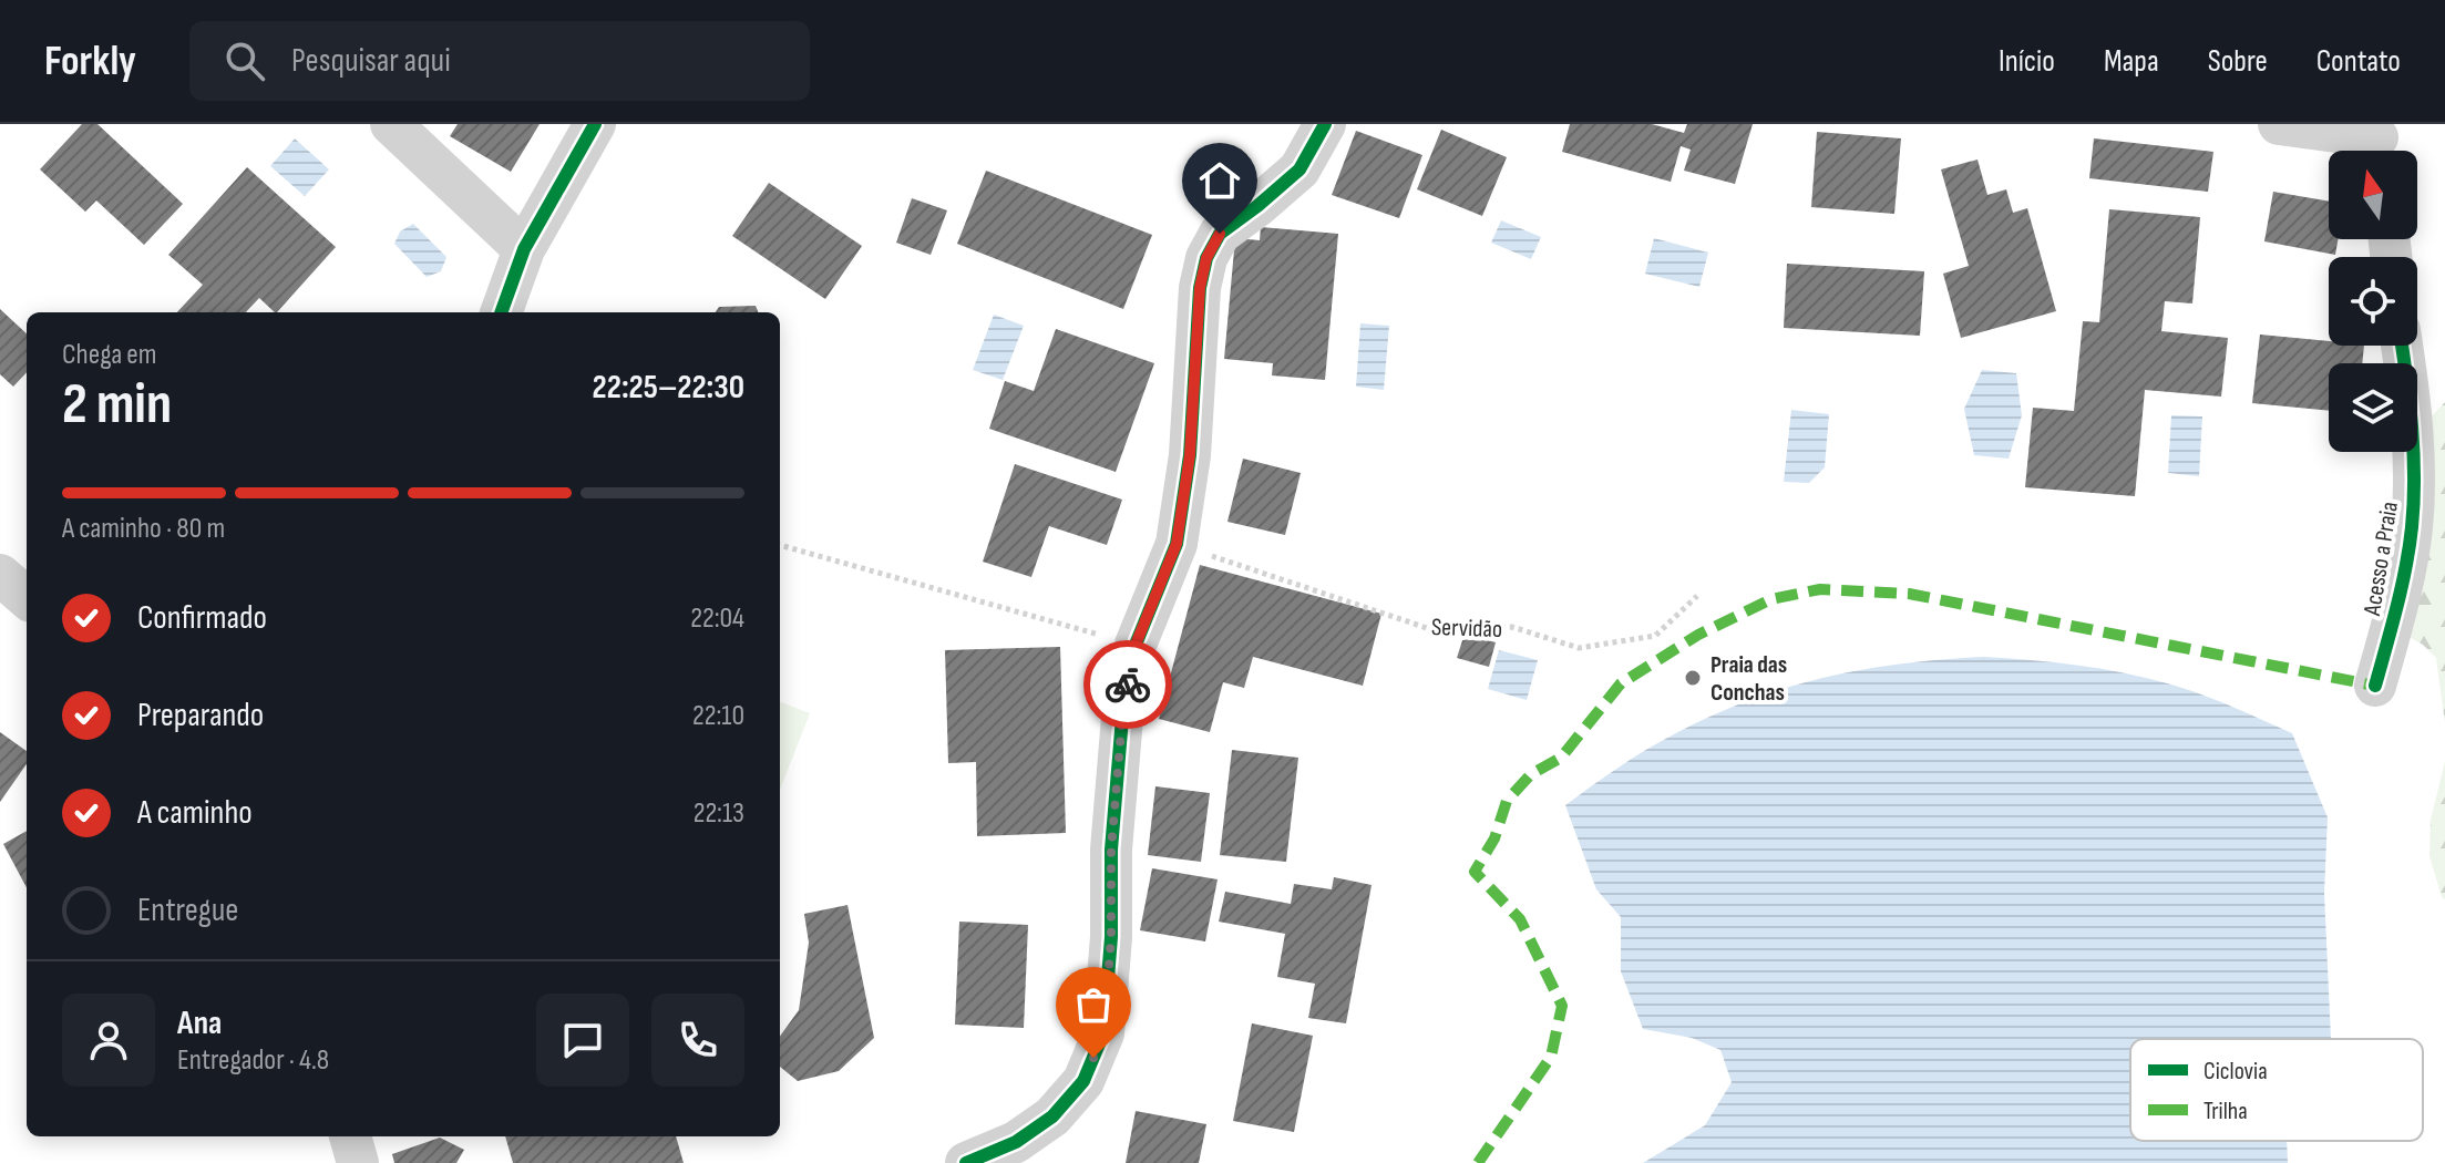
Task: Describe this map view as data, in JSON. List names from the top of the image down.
{
  "streets": {
    "street": ["Acesso a Praia"],
    "path": ["Servidão"]
  },
  "places": ["Praia das Conchas"],
  "legend": ["Ciclovia", "Trilha"],
  "north": "top",
  "page": {
    "header": "Forkly",
    "search": "Pesquisar aqui",
    "nav": [
      "Início",
      "Mapa",
      "Sobre",
      "Contato"
    ],
    "heading": ["2 min", "Chega em", "22:25–22:30"],
    "panel": ["Ana", "Entregador · 4.8"],
    "bar": "A caminho · 80 m",
    "list": [
      ["Confirmado", "22:04"],
      ["Preparando", "22:10"],
      ["A caminho", "22:13"],
      "Entregue"
    ]
  }
}
